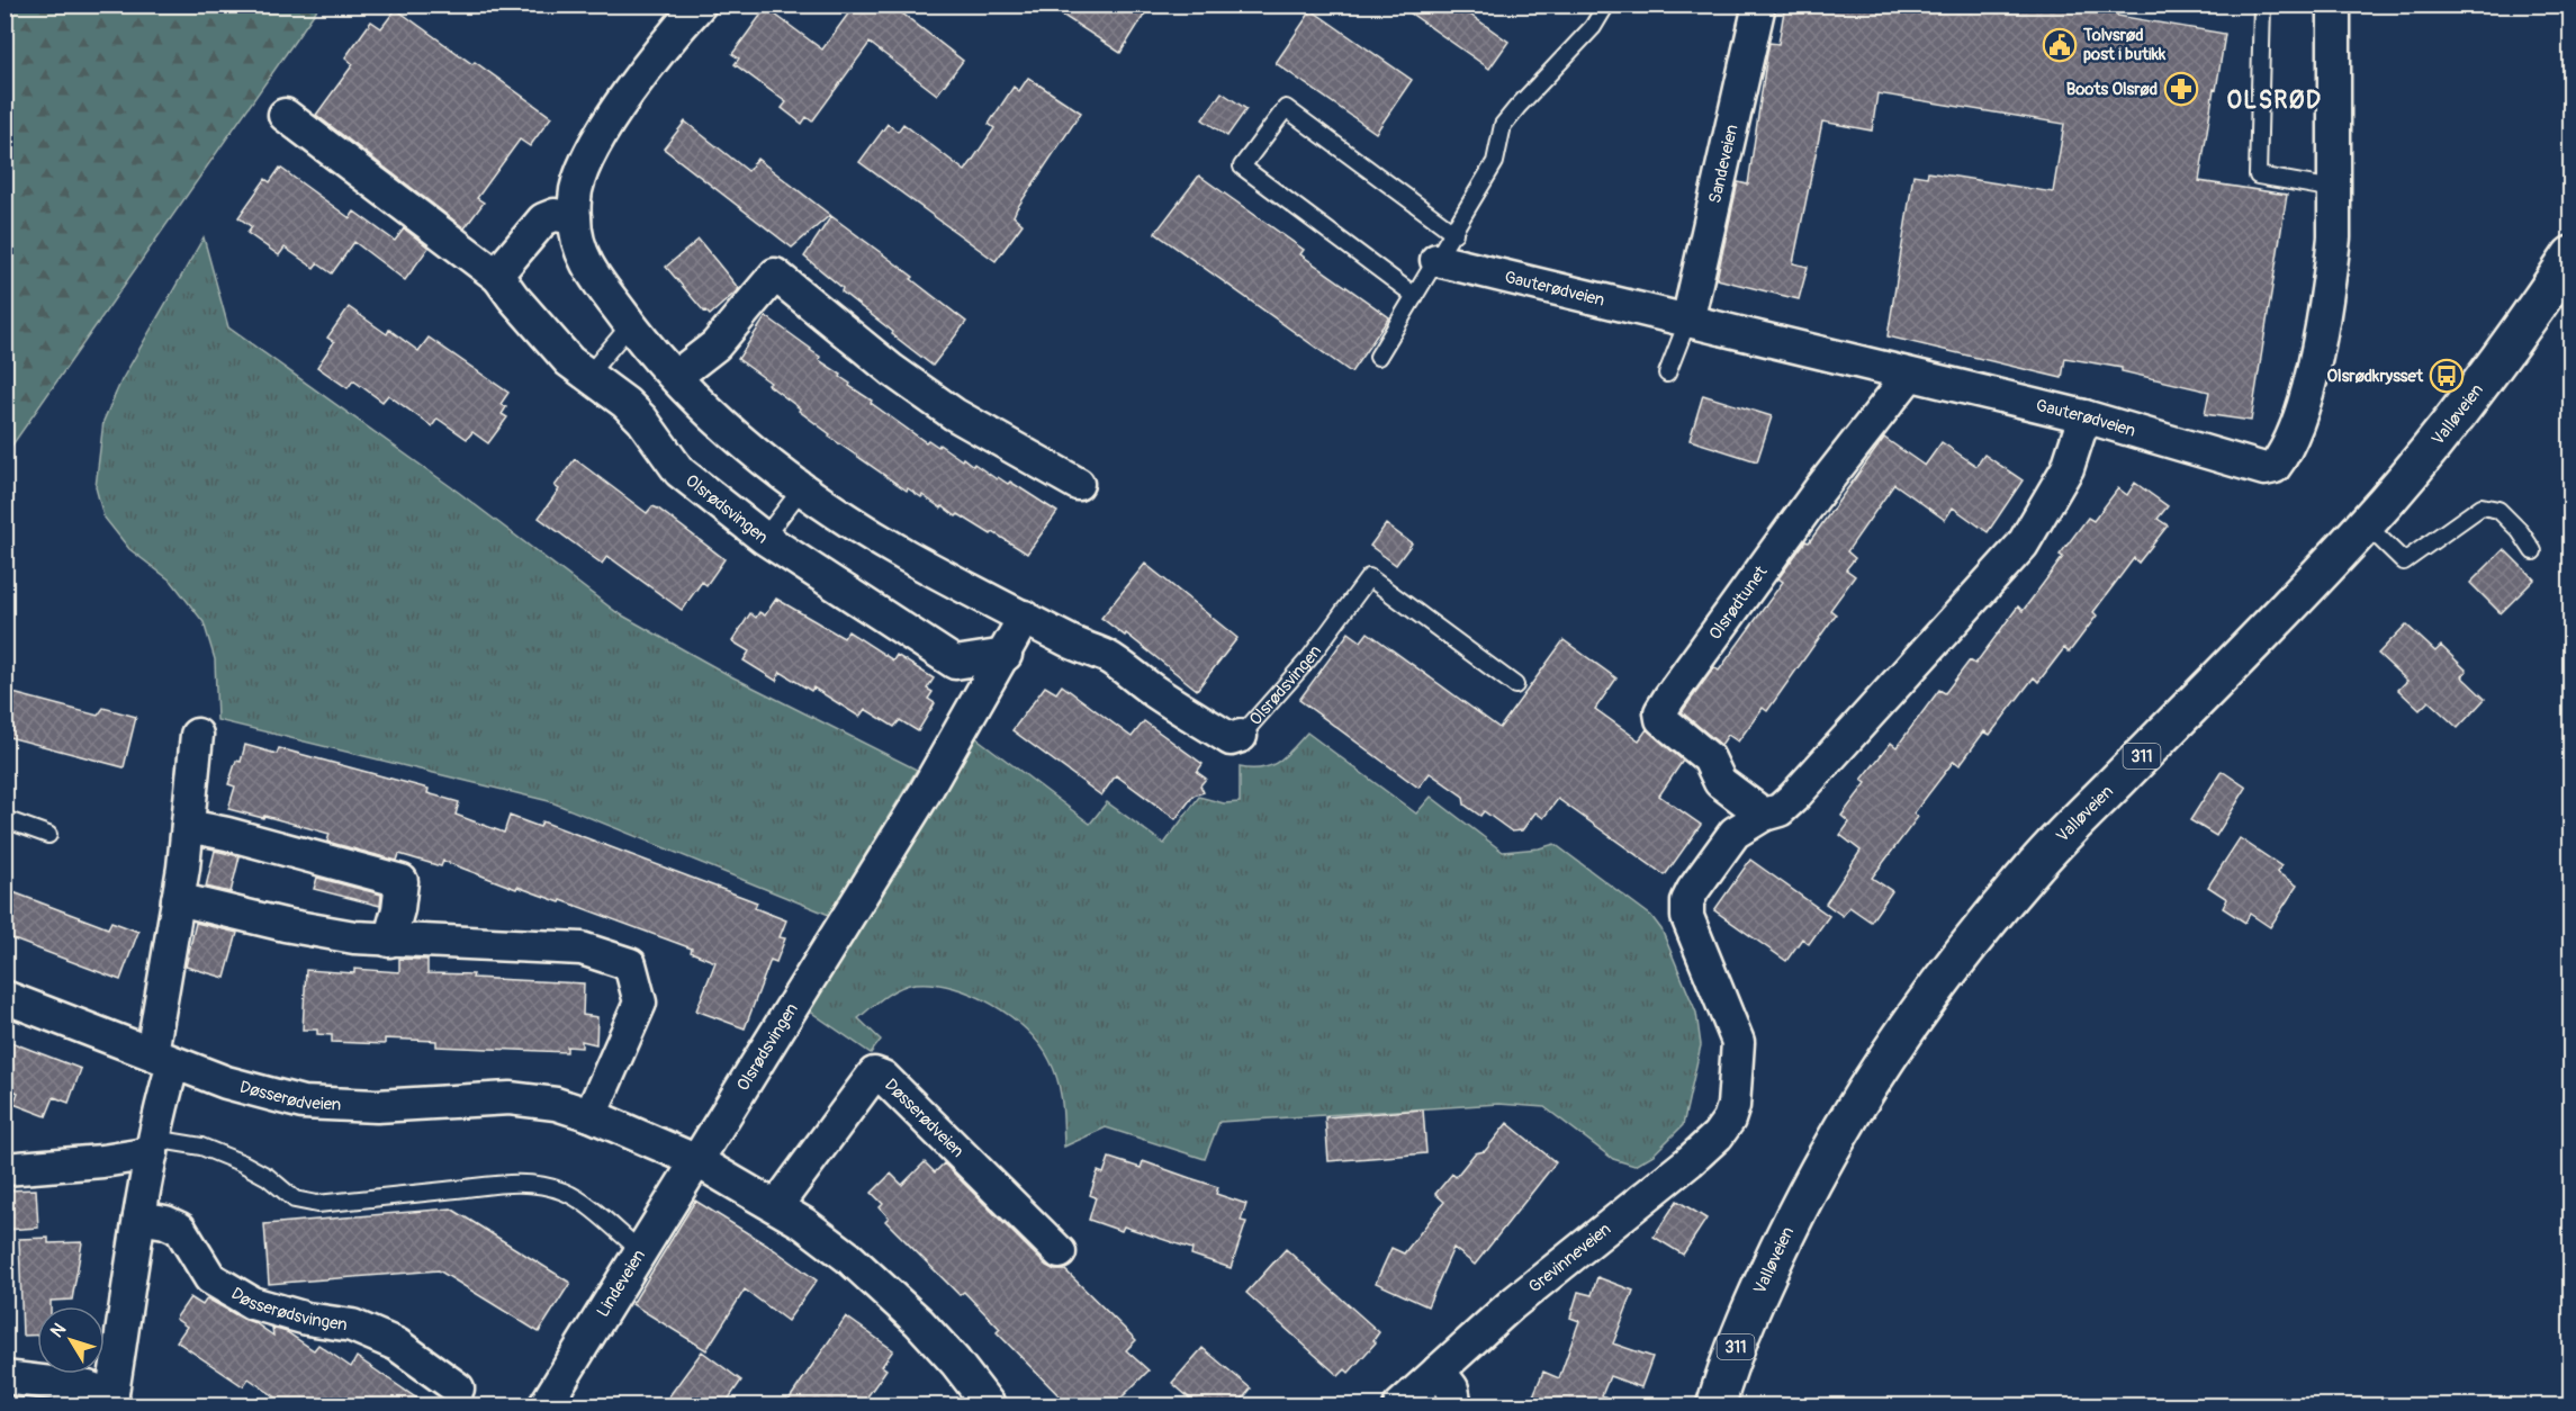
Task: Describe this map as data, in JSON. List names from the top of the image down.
{
  "streets": {
    "main road": ["Valløveien", "311"],
    "street": [
      "Sandeveien",
      "Gauterødveien",
      "Olsrødsvingen",
      "Olsrødtunet",
      "Døsserødveien",
      "Grevinneveien",
      "Lindeveien",
      "Døsserødsvingen"
    ]
  },
  "crossings": [
    ["Sandeveien", "Gauterødveien"],
    ["Gauterødveien", "Olsrødtunet"],
    ["Olsrødsvingen", "Døsserødveien"],
    ["Olsrødsvingen", "Lindeveien"],
    ["Olsrødtunet", "Grevinneveien"],
    ["Døsserødveien", "Lindeveien"]
  ],
  "districts": ["OLSRØD"],
  "places": {
    "public building": ["Tolvsrød post i butikk"],
    "pharmacy": ["Boots Olsrød"],
    "bus stop": ["Olsrødkrysset"]
  },
  "north": "top left"
}
